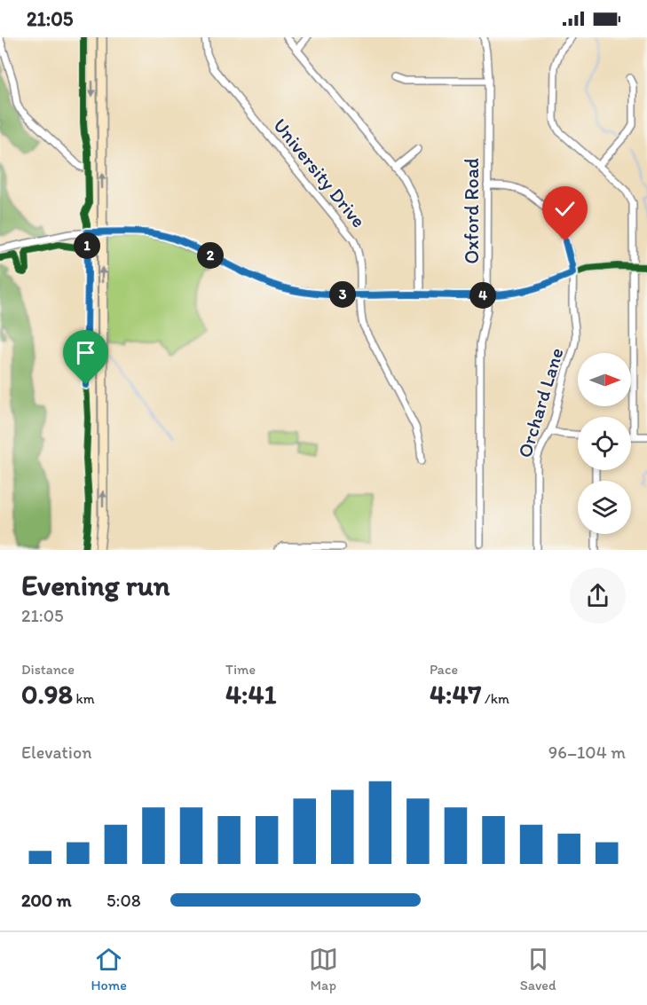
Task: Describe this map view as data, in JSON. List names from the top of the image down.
{
  "streets": {
    "street": ["University Drive", "Oxford Road", "Orchard Lane"]
  },
  "crossings": [
    ["Oxford Road", "Orchard Lane"]
  ],
  "north": "right",
  "page": {
    "status": "21:05",
    "pins": [
      "1",
      "2",
      "3",
      "4"
    ],
    "heading": ["Evening run", "21:05"],
    "stats": [
      ["Distance", "0.98 km"],
      ["Time", "4:41"],
      ["Pace", "4:47 /km"]
    ],
    "chart": ["Elevation", "96–104 m"],
    "list": [
      {
        "name": "200 m",
        "note": "5:08"
      }
    ],
    "tabs": ["Home", "Map", "Saved"]
  }
}
